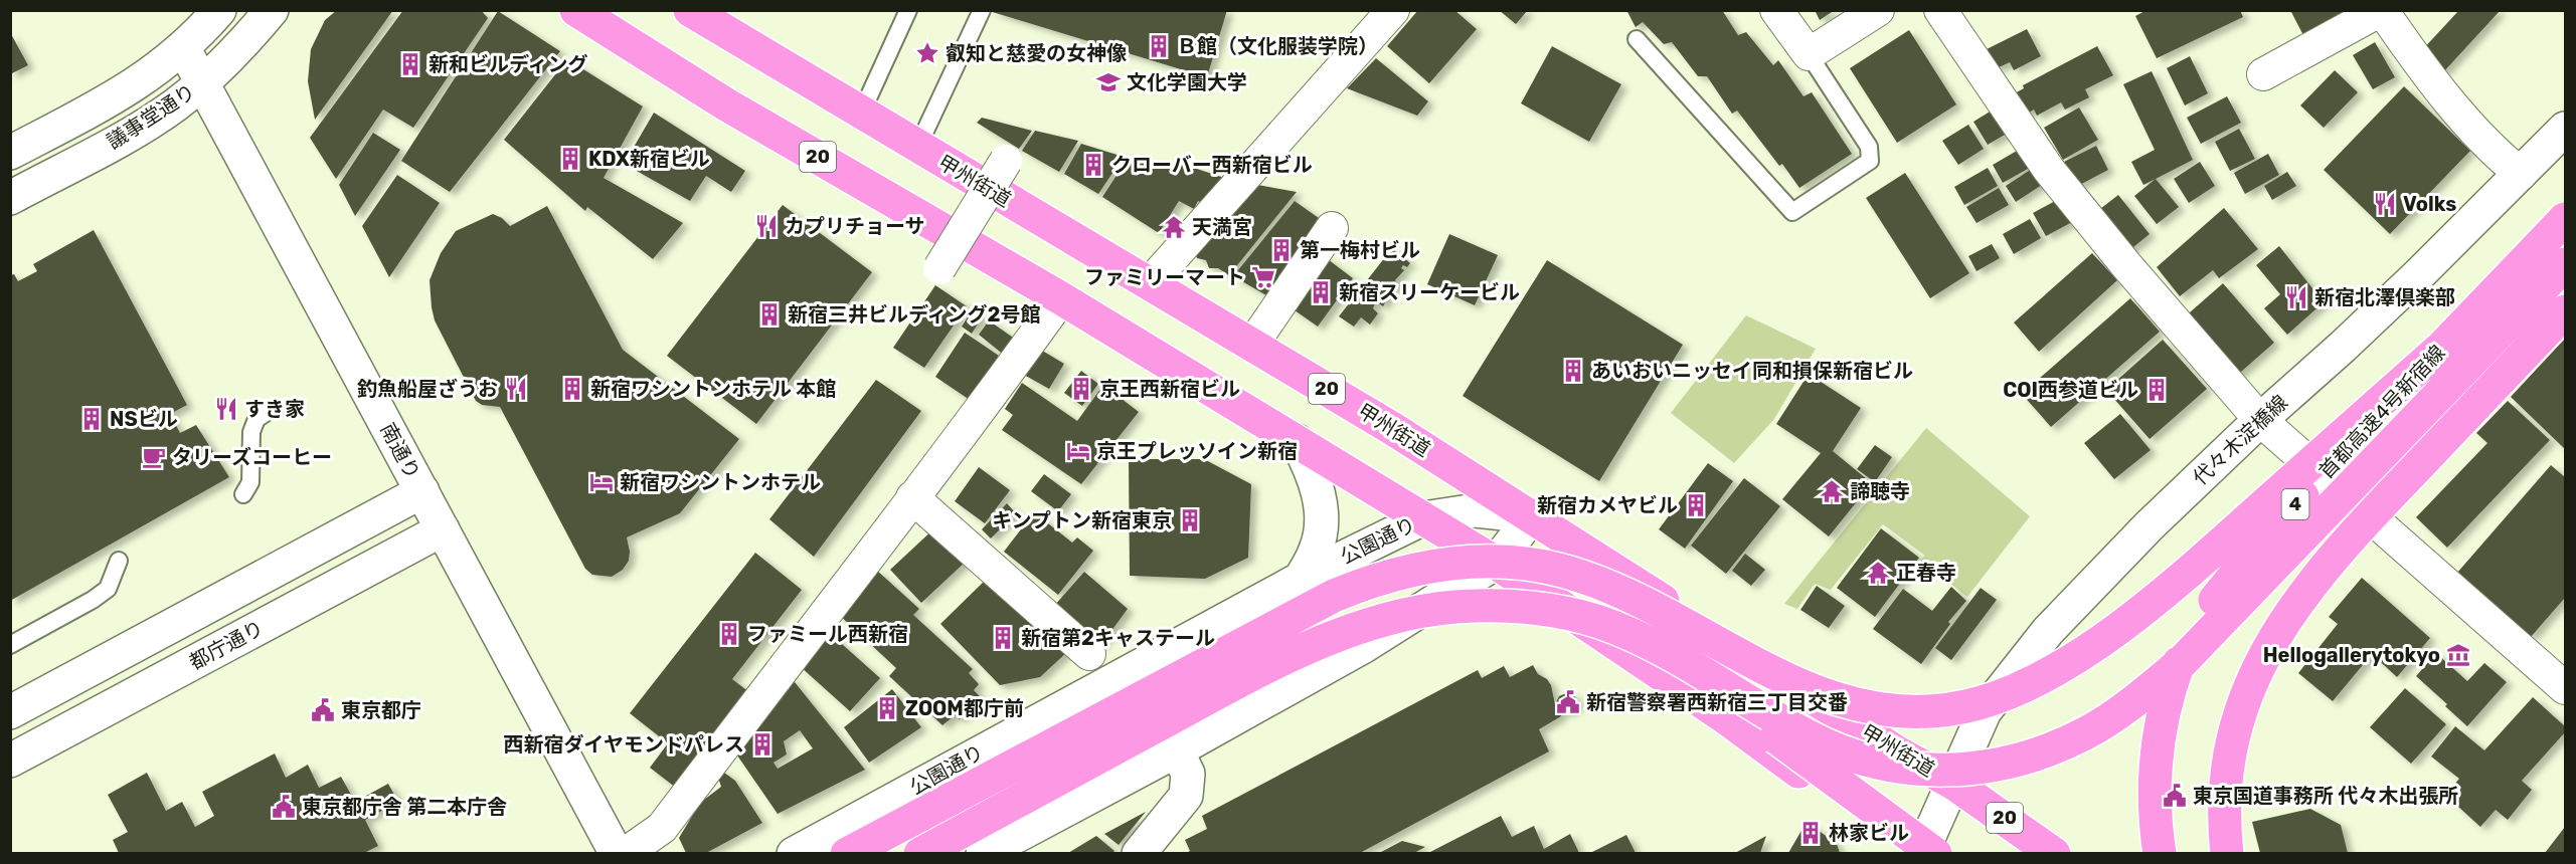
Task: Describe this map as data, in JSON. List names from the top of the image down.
{
  "streets": {
    "highway": [
      "20",
      "甲州街道",
      "首都高速4号新宿線",
      "4"
    ],
    "main road": [
      "議事堂通り",
      "代々木淀橋線",
      "南通り",
      "公園通り",
      "都庁通り"
    ]
  },
  "crossings": [
    ["議事堂通り", "南通り"],
    ["20", "公園通り"],
    ["甲州街道", "代々木淀橋線"],
    ["甲州街道", "公園通り"],
    ["南通り", "都庁通り"]
  ],
  "places": {
    "building": [
      "Ｂ館（文化服装学院）",
      "新和ビルディング",
      "KDX新宿ビル",
      "クローバー西新宿ビル",
      "第一梅村ビル",
      "新宿スリーケービル",
      "新宿三井ビルディング2号館",
      "あいおいニッセイ同和損保新宿ビル",
      "新宿ワシントンホテル 本館",
      "京王西新宿ビル",
      "COI西参道ビル",
      "NSビル",
      "新宿カメヤビル",
      "キンプトン新宿東京",
      "ファミール西新宿",
      "新宿第2キャステール",
      "ZOOM都庁前",
      "西新宿ダイヤモンドパレス",
      "林家ビル"
    ],
    "place": ["叡知と慈愛の女神像"],
    "school or university": ["文化学園大学"],
    "restaurant": [
      "Volks",
      "カプリチョーサ",
      "新宿北澤倶楽部",
      "釣魚船屋ざうお",
      "すき家"
    ],
    "temple": ["天満宮", "諦聴寺", "正春寺"],
    "supermarket": ["ファミリーマート"],
    "hotel": ["京王プレッソイン新宿", "新宿ワシントンホテル"],
    "cafe": ["タリーズコーヒー"],
    "museum": ["Hellogallerytokyo"],
    "public building": [
      "新宿警察署西新宿三丁目交番",
      "東京都庁",
      "東京国道事務所 代々木出張所",
      "東京都庁舎 第二本庁舎"
    ]
  }
}
